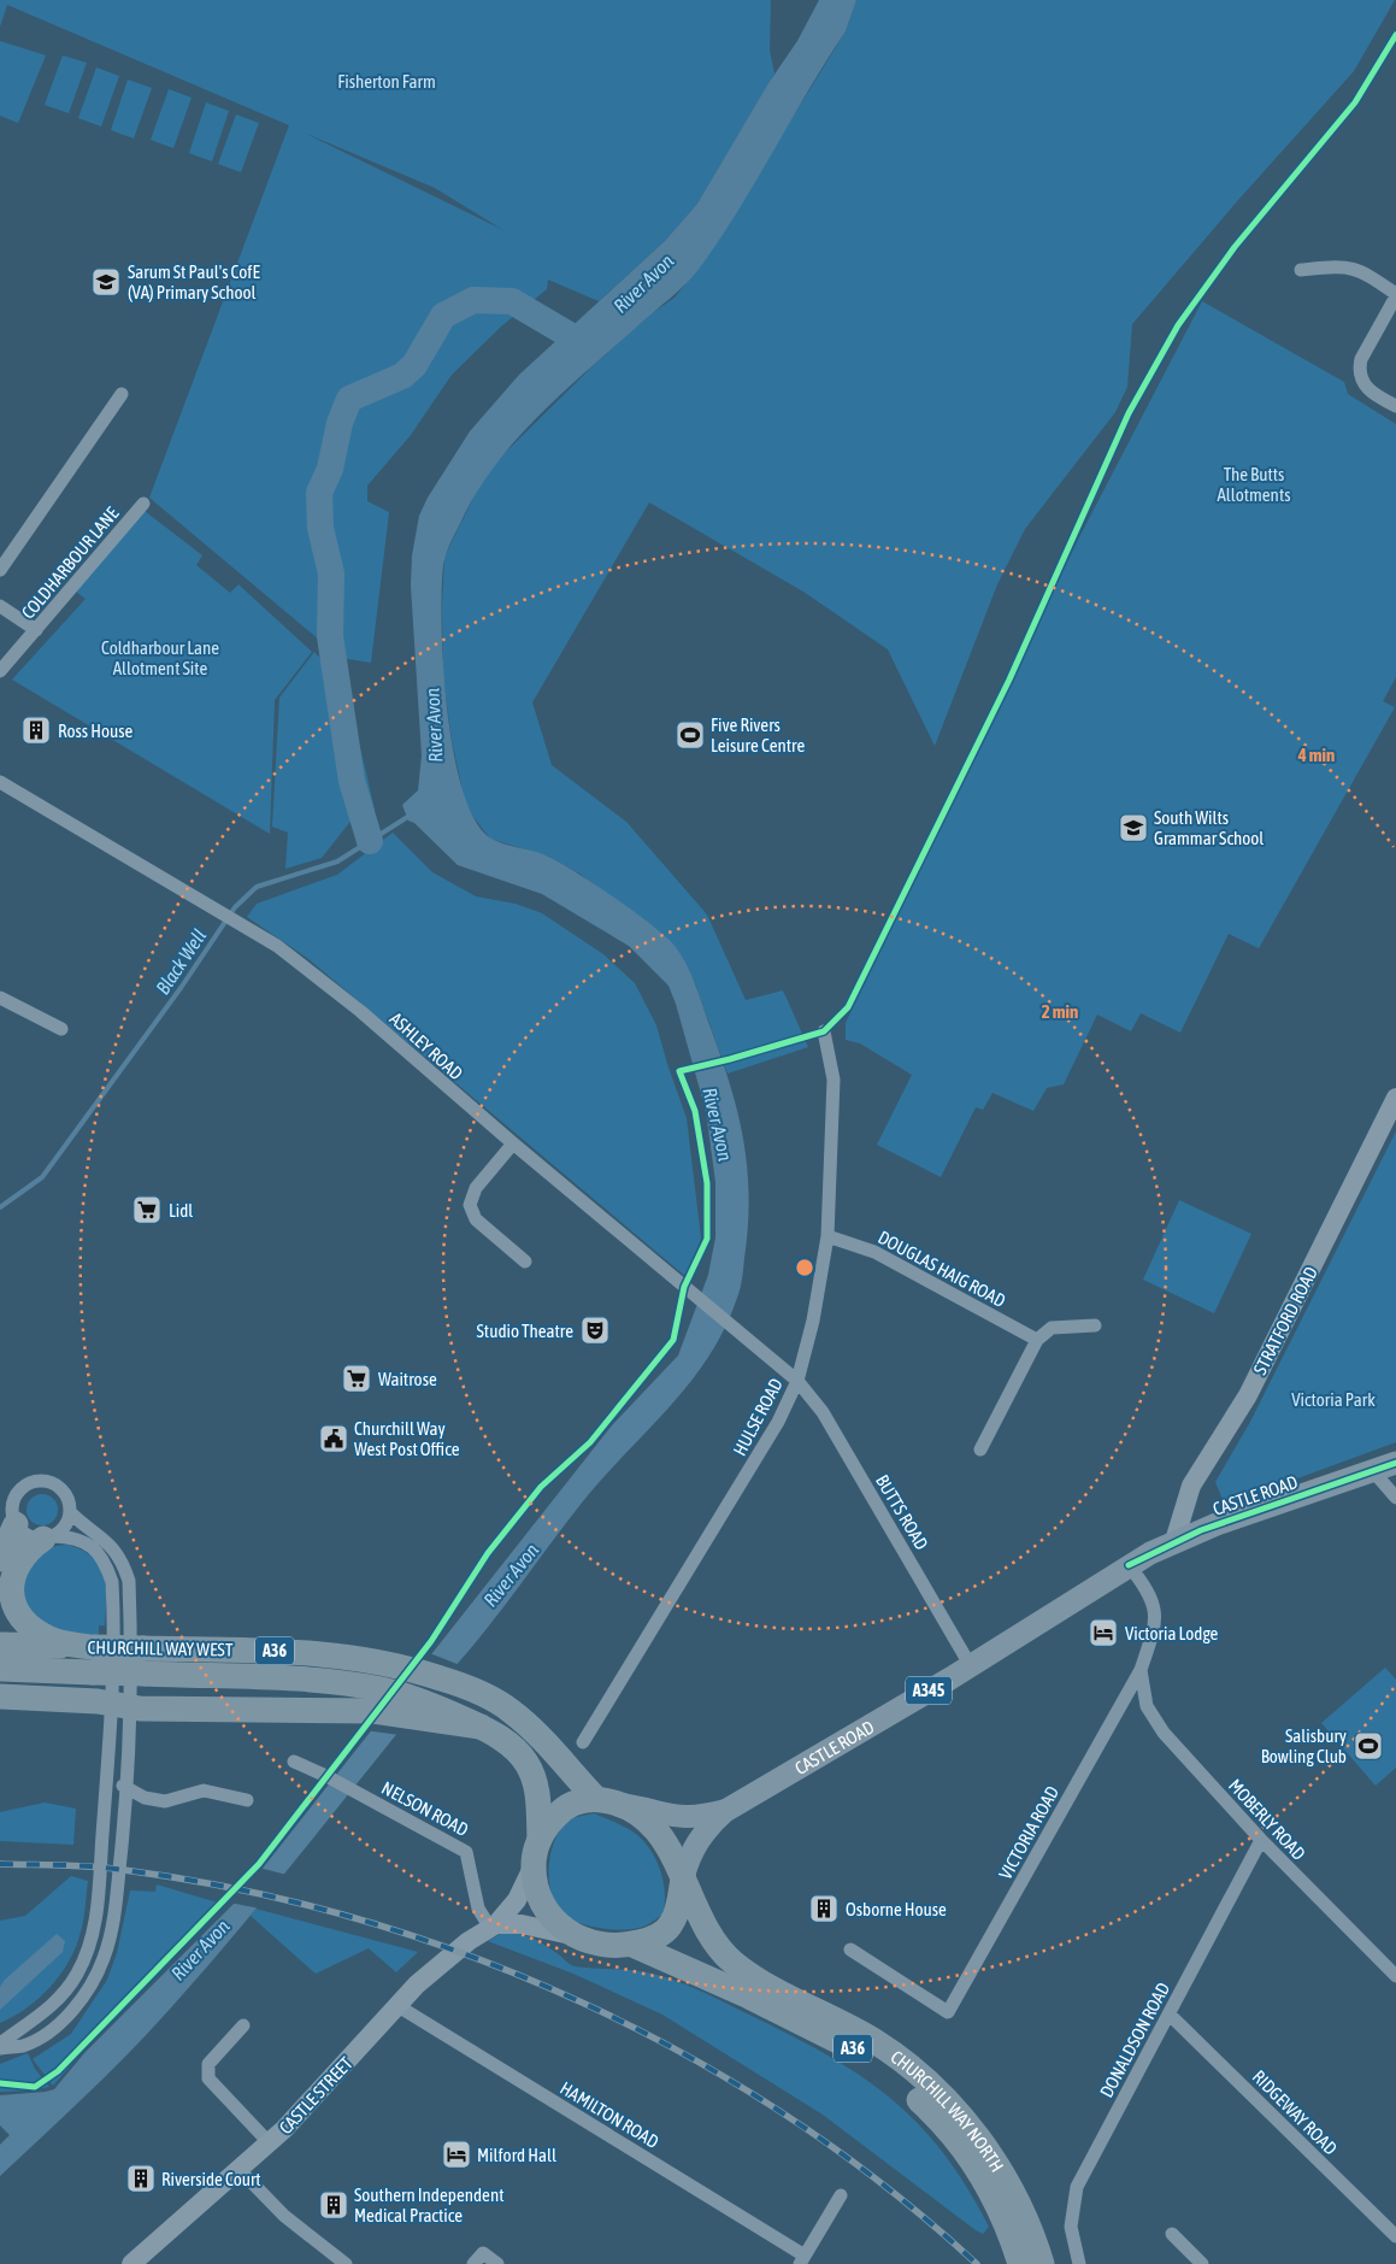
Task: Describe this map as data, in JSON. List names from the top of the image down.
{
  "streets": {
    "highway": ["CHURCHILL WAY WEST", "A36", "CHURCHILL WAY NORTH"],
    "main road": ["CASTLE ROAD", "A345"],
    "street": [
      "COLDHARBOUR LANE",
      "ASHLEY ROAD",
      "DOUGLAS HAIG ROAD",
      "STRATFORD ROAD",
      "HULSE ROAD",
      "BUTTS ROAD",
      "NELSON ROAD",
      "MOBERLY ROAD",
      "VICTORIA ROAD",
      "DONALDSON ROAD",
      "CASTLE STREET",
      "RIDGEWAY ROAD",
      "HAMILTON ROAD"
    ]
  },
  "crossings": [
    ["ASHLEY ROAD", "HULSE ROAD"],
    ["ASHLEY ROAD", "BUTTS ROAD"],
    ["DOUGLAS HAIG ROAD", "HULSE ROAD"],
    ["STRATFORD ROAD", "CASTLE ROAD"],
    ["HULSE ROAD", "BUTTS ROAD"],
    ["CASTLE ROAD", "BUTTS ROAD"],
    ["CASTLE ROAD", "A345"],
    ["CASTLE ROAD", "VICTORIA ROAD"],
    ["CHURCHILL WAY WEST", "A345"],
    ["CHURCHILL WAY WEST", "CASTLE STREET"],
    ["CHURCHILL WAY WEST", "CHURCHILL WAY NORTH"],
    ["A345", "CASTLE STREET"],
    ["A345", "CHURCHILL WAY NORTH"],
    ["NELSON ROAD", "CASTLE STREET"],
    ["MOBERLY ROAD", "VICTORIA ROAD"],
    ["MOBERLY ROAD", "DONALDSON ROAD"],
    ["DONALDSON ROAD", "RIDGEWAY ROAD"],
    ["CASTLE STREET", "CHURCHILL WAY NORTH"],
    ["CASTLE STREET", "HAMILTON ROAD"]
  ],
  "water": ["River Avon", "Black Well"],
  "parks": [
    "Fisherton Farm",
    "The Butts Allotments",
    "Coldharbour Lane Allotment Site",
    "Victoria Park"
  ],
  "places": {
    "school or university": ["Sarum St Paul's CofE (VA) Primary School", "South Wilts Grammar School"],
    "building": [
      "Ross House",
      "Osborne House",
      "Riverside Court",
      "Southern Independent Medical Practice"
    ],
    "sports": ["Five Rivers Leisure Centre", "Salisbury Bowling Club"],
    "supermarket": ["Lidl", "Waitrose"],
    "theatre": ["Studio Theatre"],
    "public building": ["Churchill Way West Post Office"],
    "hotel": ["Victoria Lodge", "Milford Hall"]
  },
  "rings": ["4 min", "2 min"]
}
